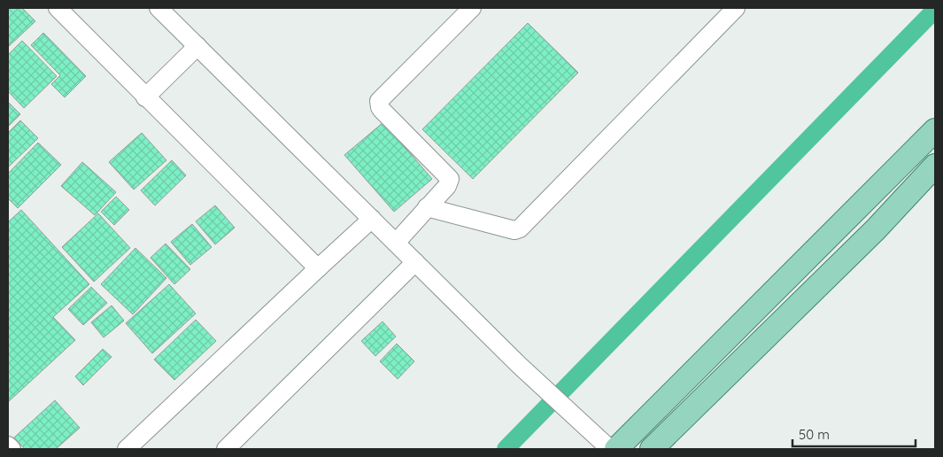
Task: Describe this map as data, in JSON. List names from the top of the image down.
{
  "scale_bar": "50 m"
}
